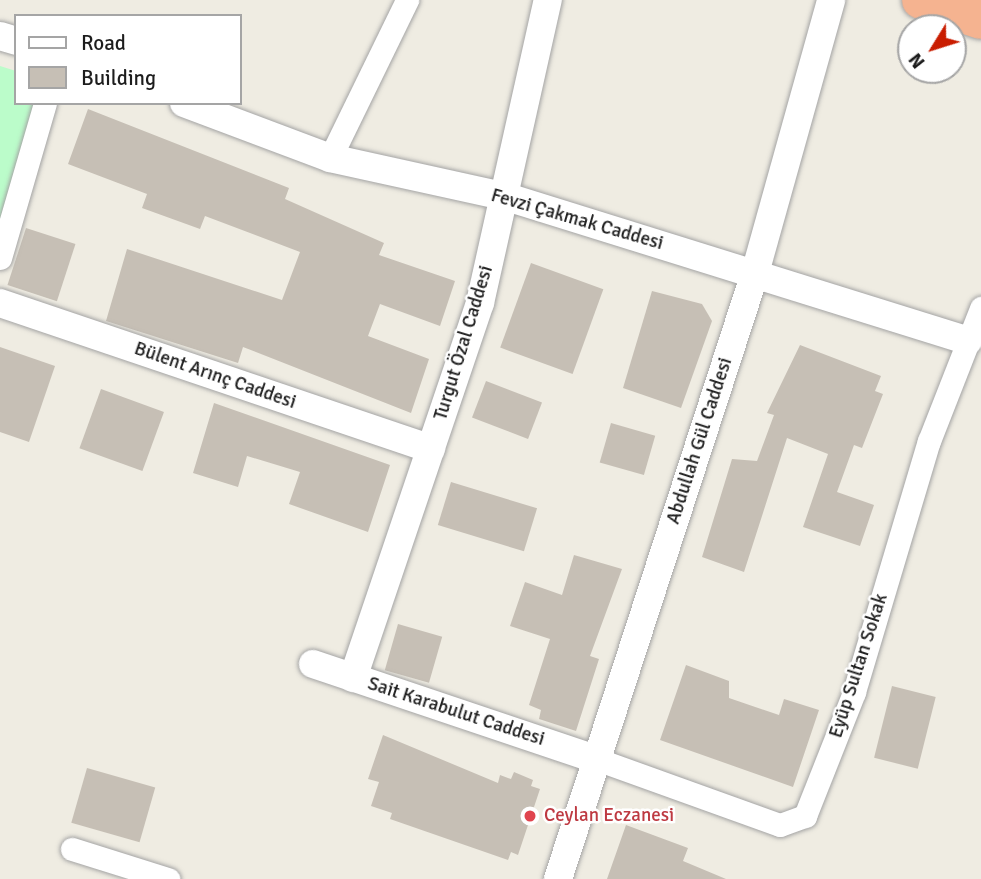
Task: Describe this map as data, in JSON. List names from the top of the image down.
{
  "streets": {
    "street": [
      "Fevzi Çakmak Caddesi",
      "Turgut Özal Caddesi",
      "Bülent Arınç Caddesi",
      "Abdullah Gül Caddesi",
      "Eyüp Sultan Sokak",
      "Sait Karabulut Caddesi"
    ]
  },
  "crossings": [
    ["Fevzi Çakmak Caddesi", "Turgut Özal Caddesi"],
    ["Fevzi Çakmak Caddesi", "Abdullah Gül Caddesi"],
    ["Fevzi Çakmak Caddesi", "Eyüp Sultan Sokak"],
    ["Turgut Özal Caddesi", "Bülent Arınç Caddesi"],
    ["Turgut Özal Caddesi", "Sait Karabulut Caddesi"],
    ["Abdullah Gül Caddesi", "Eyüp Sultan Sokak"],
    ["Abdullah Gül Caddesi", "Sait Karabulut Caddesi"],
    ["Eyüp Sultan Sokak", "Sait Karabulut Caddesi"]
  ],
  "places": ["Ceylan Eczanesi"],
  "legend": ["Road", "Building"],
  "north": "bottom left"
}
